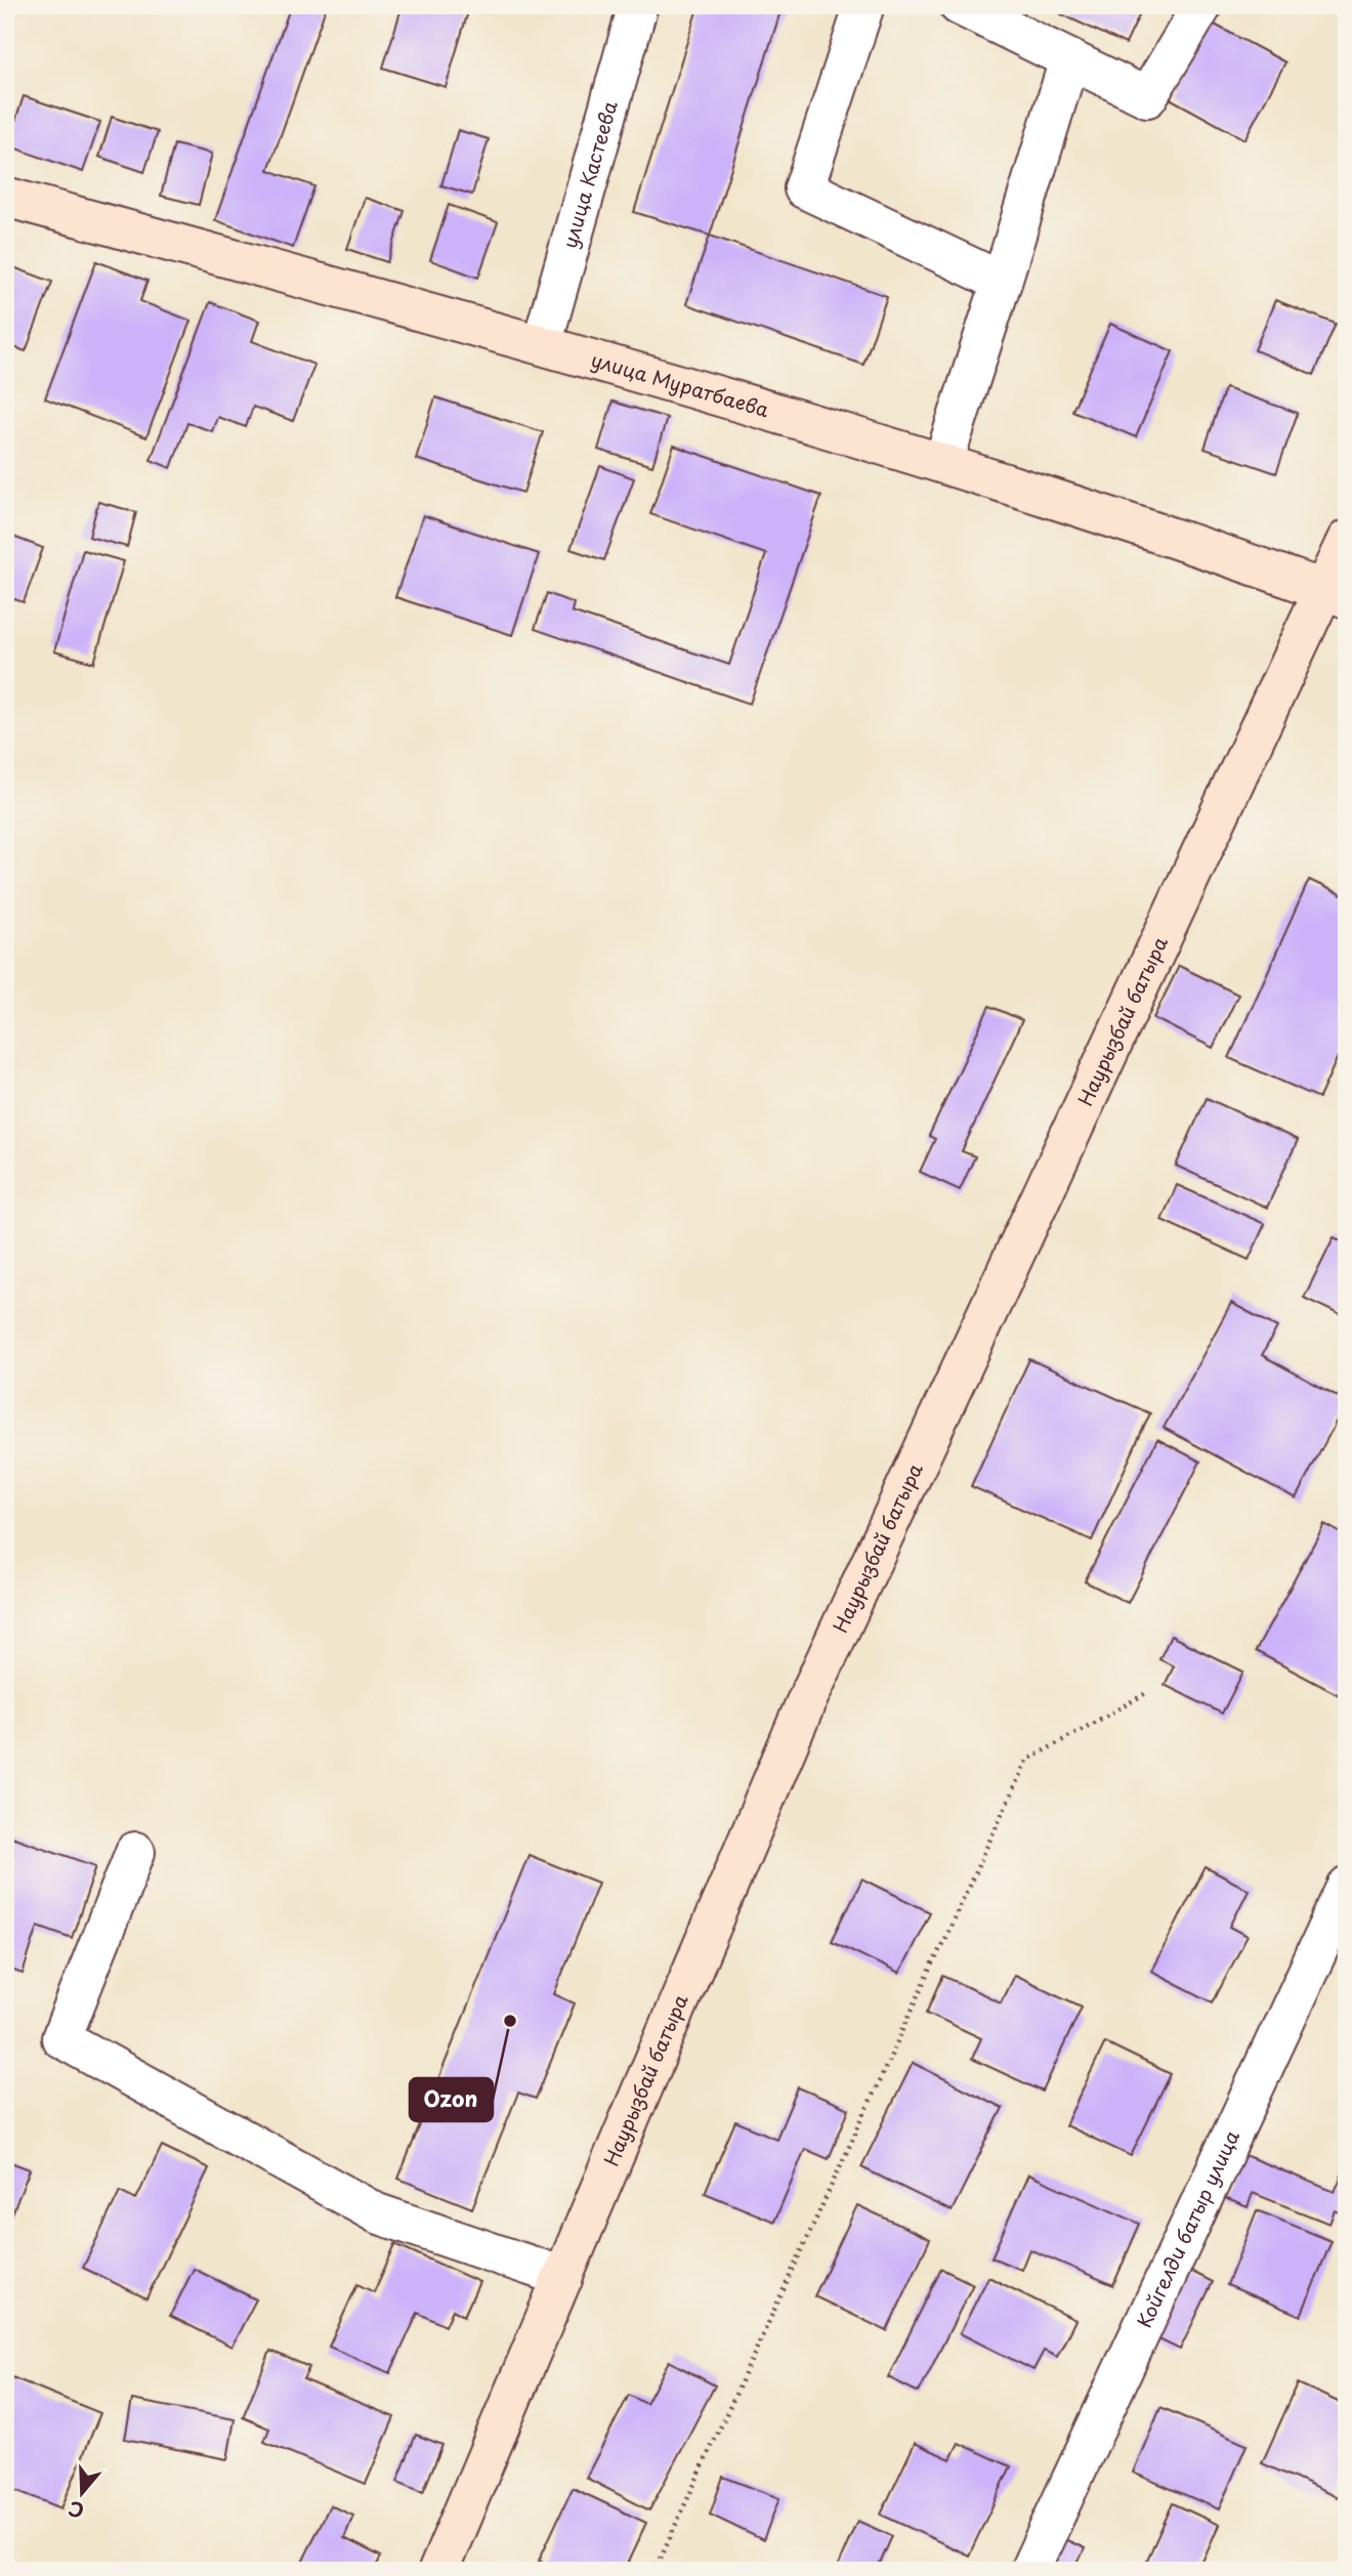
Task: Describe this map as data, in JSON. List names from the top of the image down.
{
  "streets": {
    "main road": ["улица Муратбаева", "Наурызбай батыра"],
    "street": ["улица Кастеева", "Койгелди батыр улица"]
  },
  "crossings": [
    ["улица Кастеева", "улица Муратбаева"],
    ["улица Муратбаева", "Наурызбай батыра"]
  ],
  "places": ["Ozon"],
  "north": "bottom"
}
